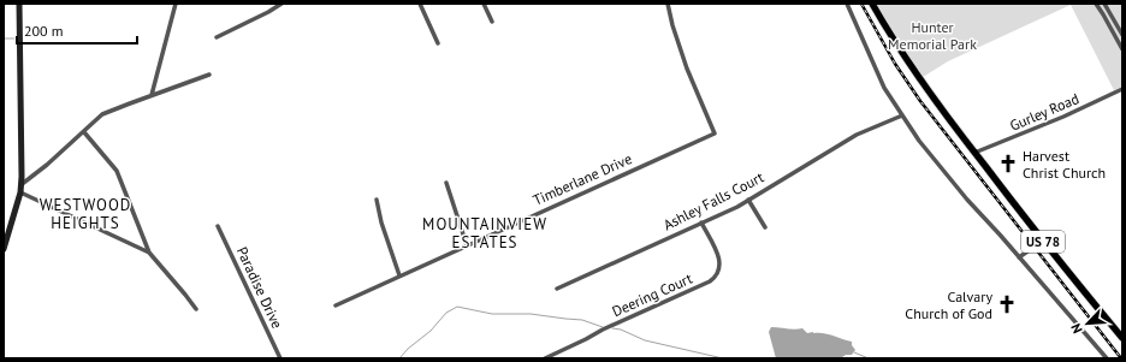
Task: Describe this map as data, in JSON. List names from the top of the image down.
{
  "streets": {
    "main road": ["US 78"],
    "street": [
      "Gurley Road",
      "Timberlane Drive",
      "Ashley Falls Court",
      "Paradise Drive",
      "Deering Court"
    ]
  },
  "crossings": [
    ["Gurley Road", "US 78"],
    ["Ashley Falls Court", "Deering Court"]
  ],
  "districts": ["WESTWOOD HEIGHTS", "MOUNTAINVIEW ESTATES"],
  "parks": ["Hunter Memorial Park"],
  "places": {
    "church": ["Harvest Christ Church", "Calvary Church of God"]
  },
  "scale_bar": "200 m",
  "north": "bottom left"
}
